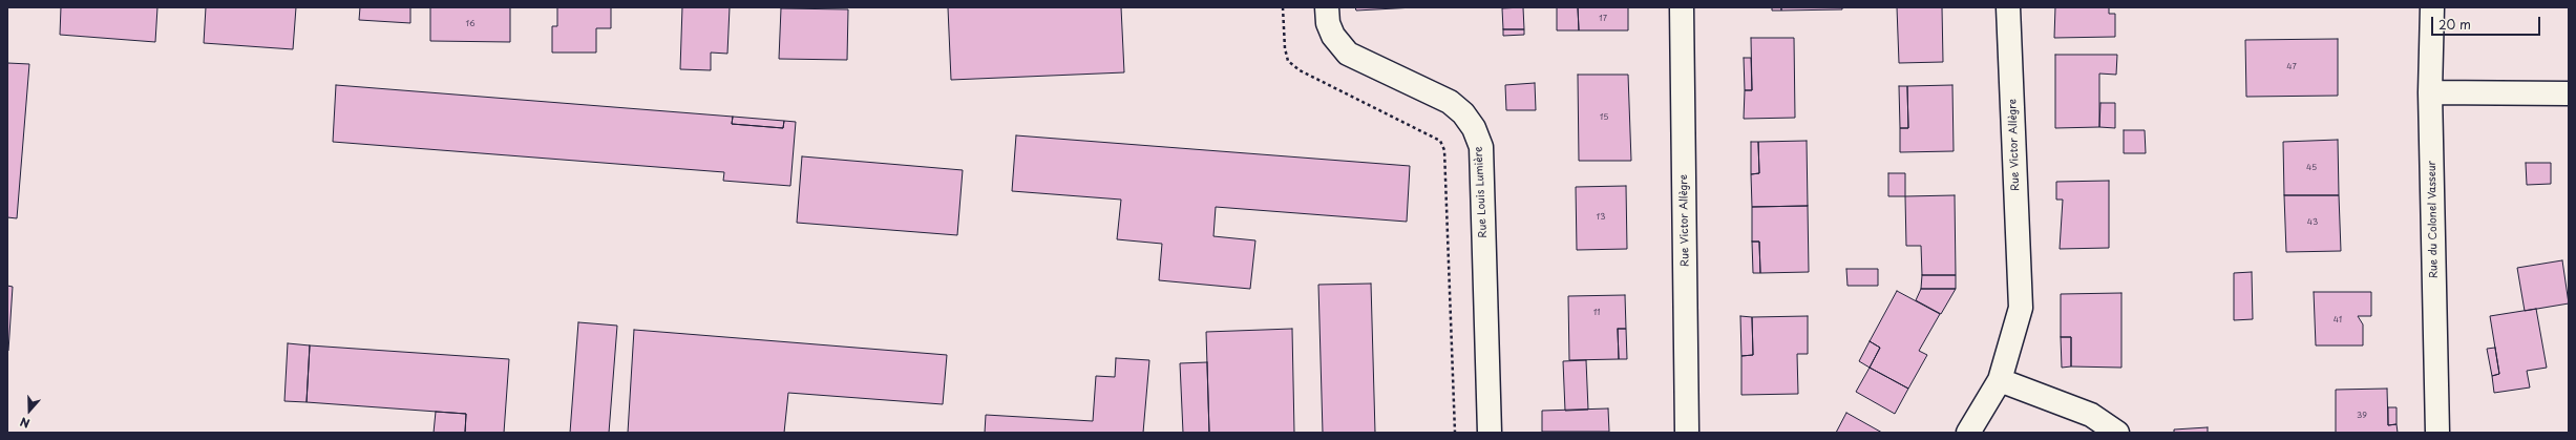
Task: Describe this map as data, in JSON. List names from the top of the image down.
{
  "streets": {
    "street": ["Rue Victor Allègre", "Rue Louis Lumière", "Rue du Colonel Vasseur"]
  },
  "house_numbers": [
    "17",
    "16",
    "47",
    "15",
    "45",
    "13",
    "43",
    "11",
    "41",
    "39"
  ],
  "scale_bar": "20 m",
  "north": "bottom"
}
